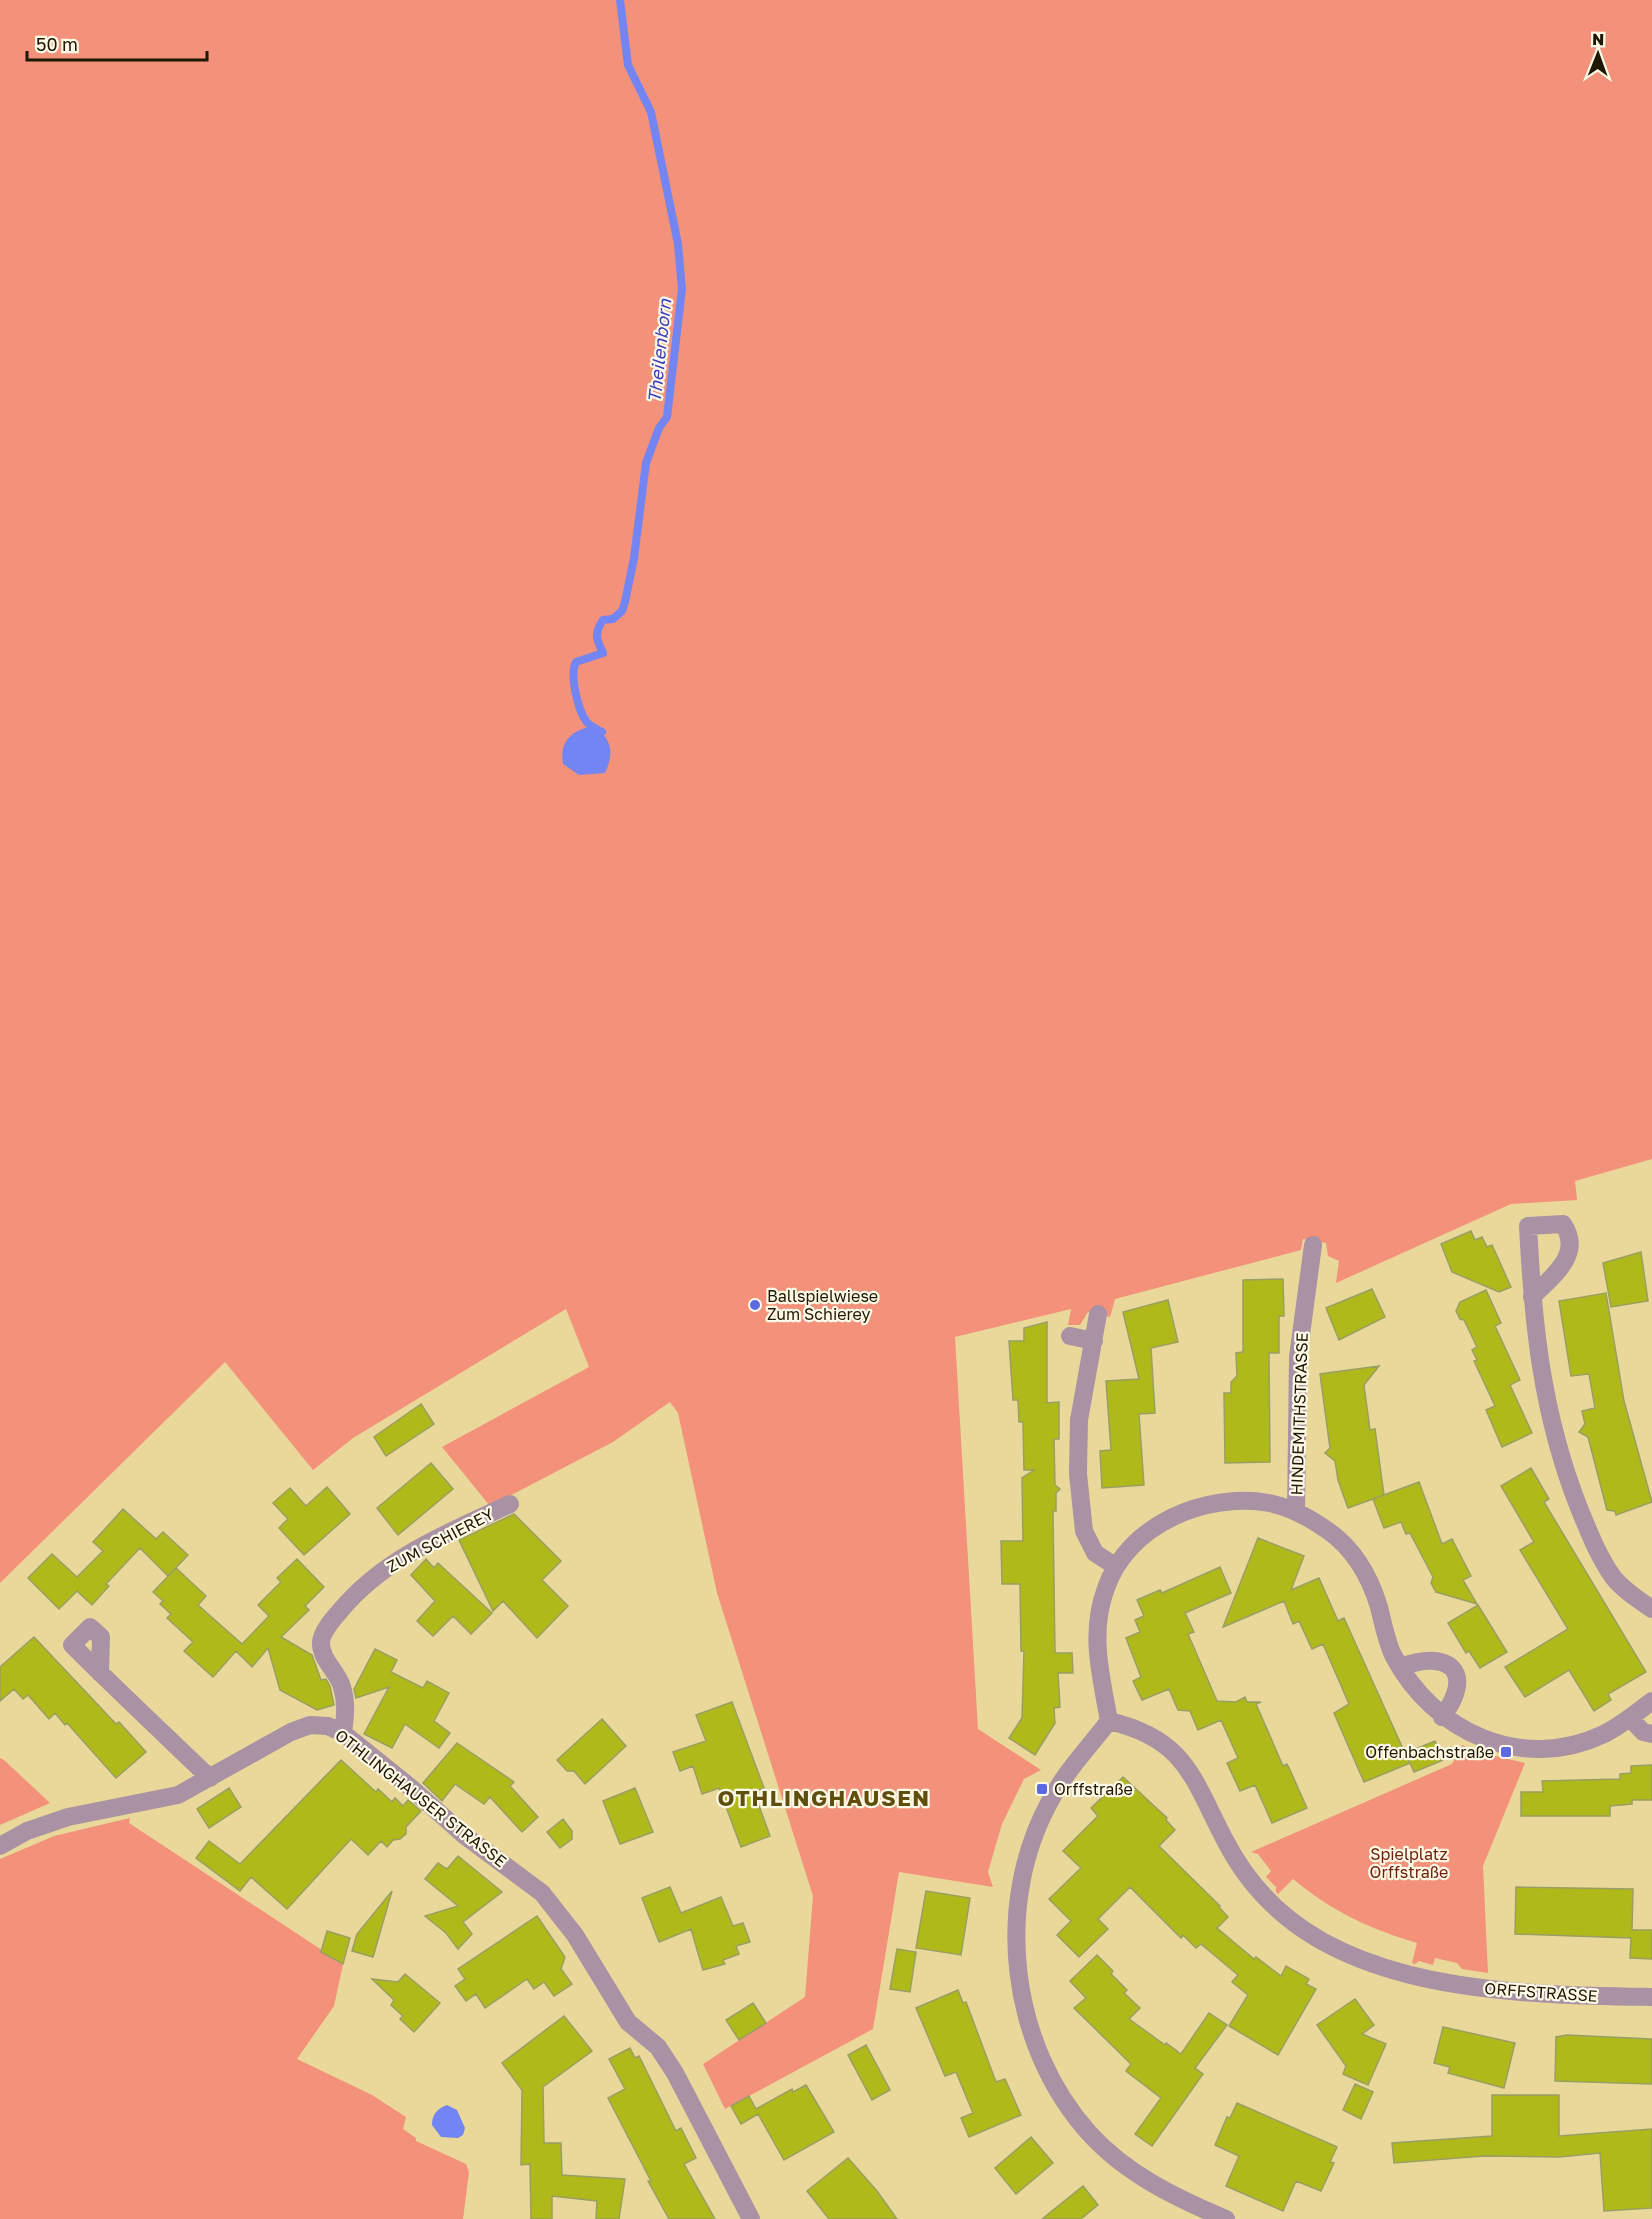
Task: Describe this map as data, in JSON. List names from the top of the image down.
{
  "streets": {
    "street": [
      "HINDEMITHSTRASSE",
      "ZUM SCHIEREY",
      "OTHLINGHAUSER STRASSE",
      "ORFFSTRASSE"
    ]
  },
  "crossings": [
    ["HINDEMITHSTRASSE", "ORFFSTRASSE"],
    ["ZUM SCHIEREY", "OTHLINGHAUSER STRASSE"]
  ],
  "districts": ["OTHLINGHAUSEN"],
  "water": ["Theilenborn"],
  "parks": ["Spielplatz Orffstraße"],
  "places": {
    "other": ["Ballspielwiese Zum Schierey"],
    "transit": ["Offenbachstraße", "Orffstraße"]
  },
  "scale_bar": "50 m",
  "north": "top"
}
